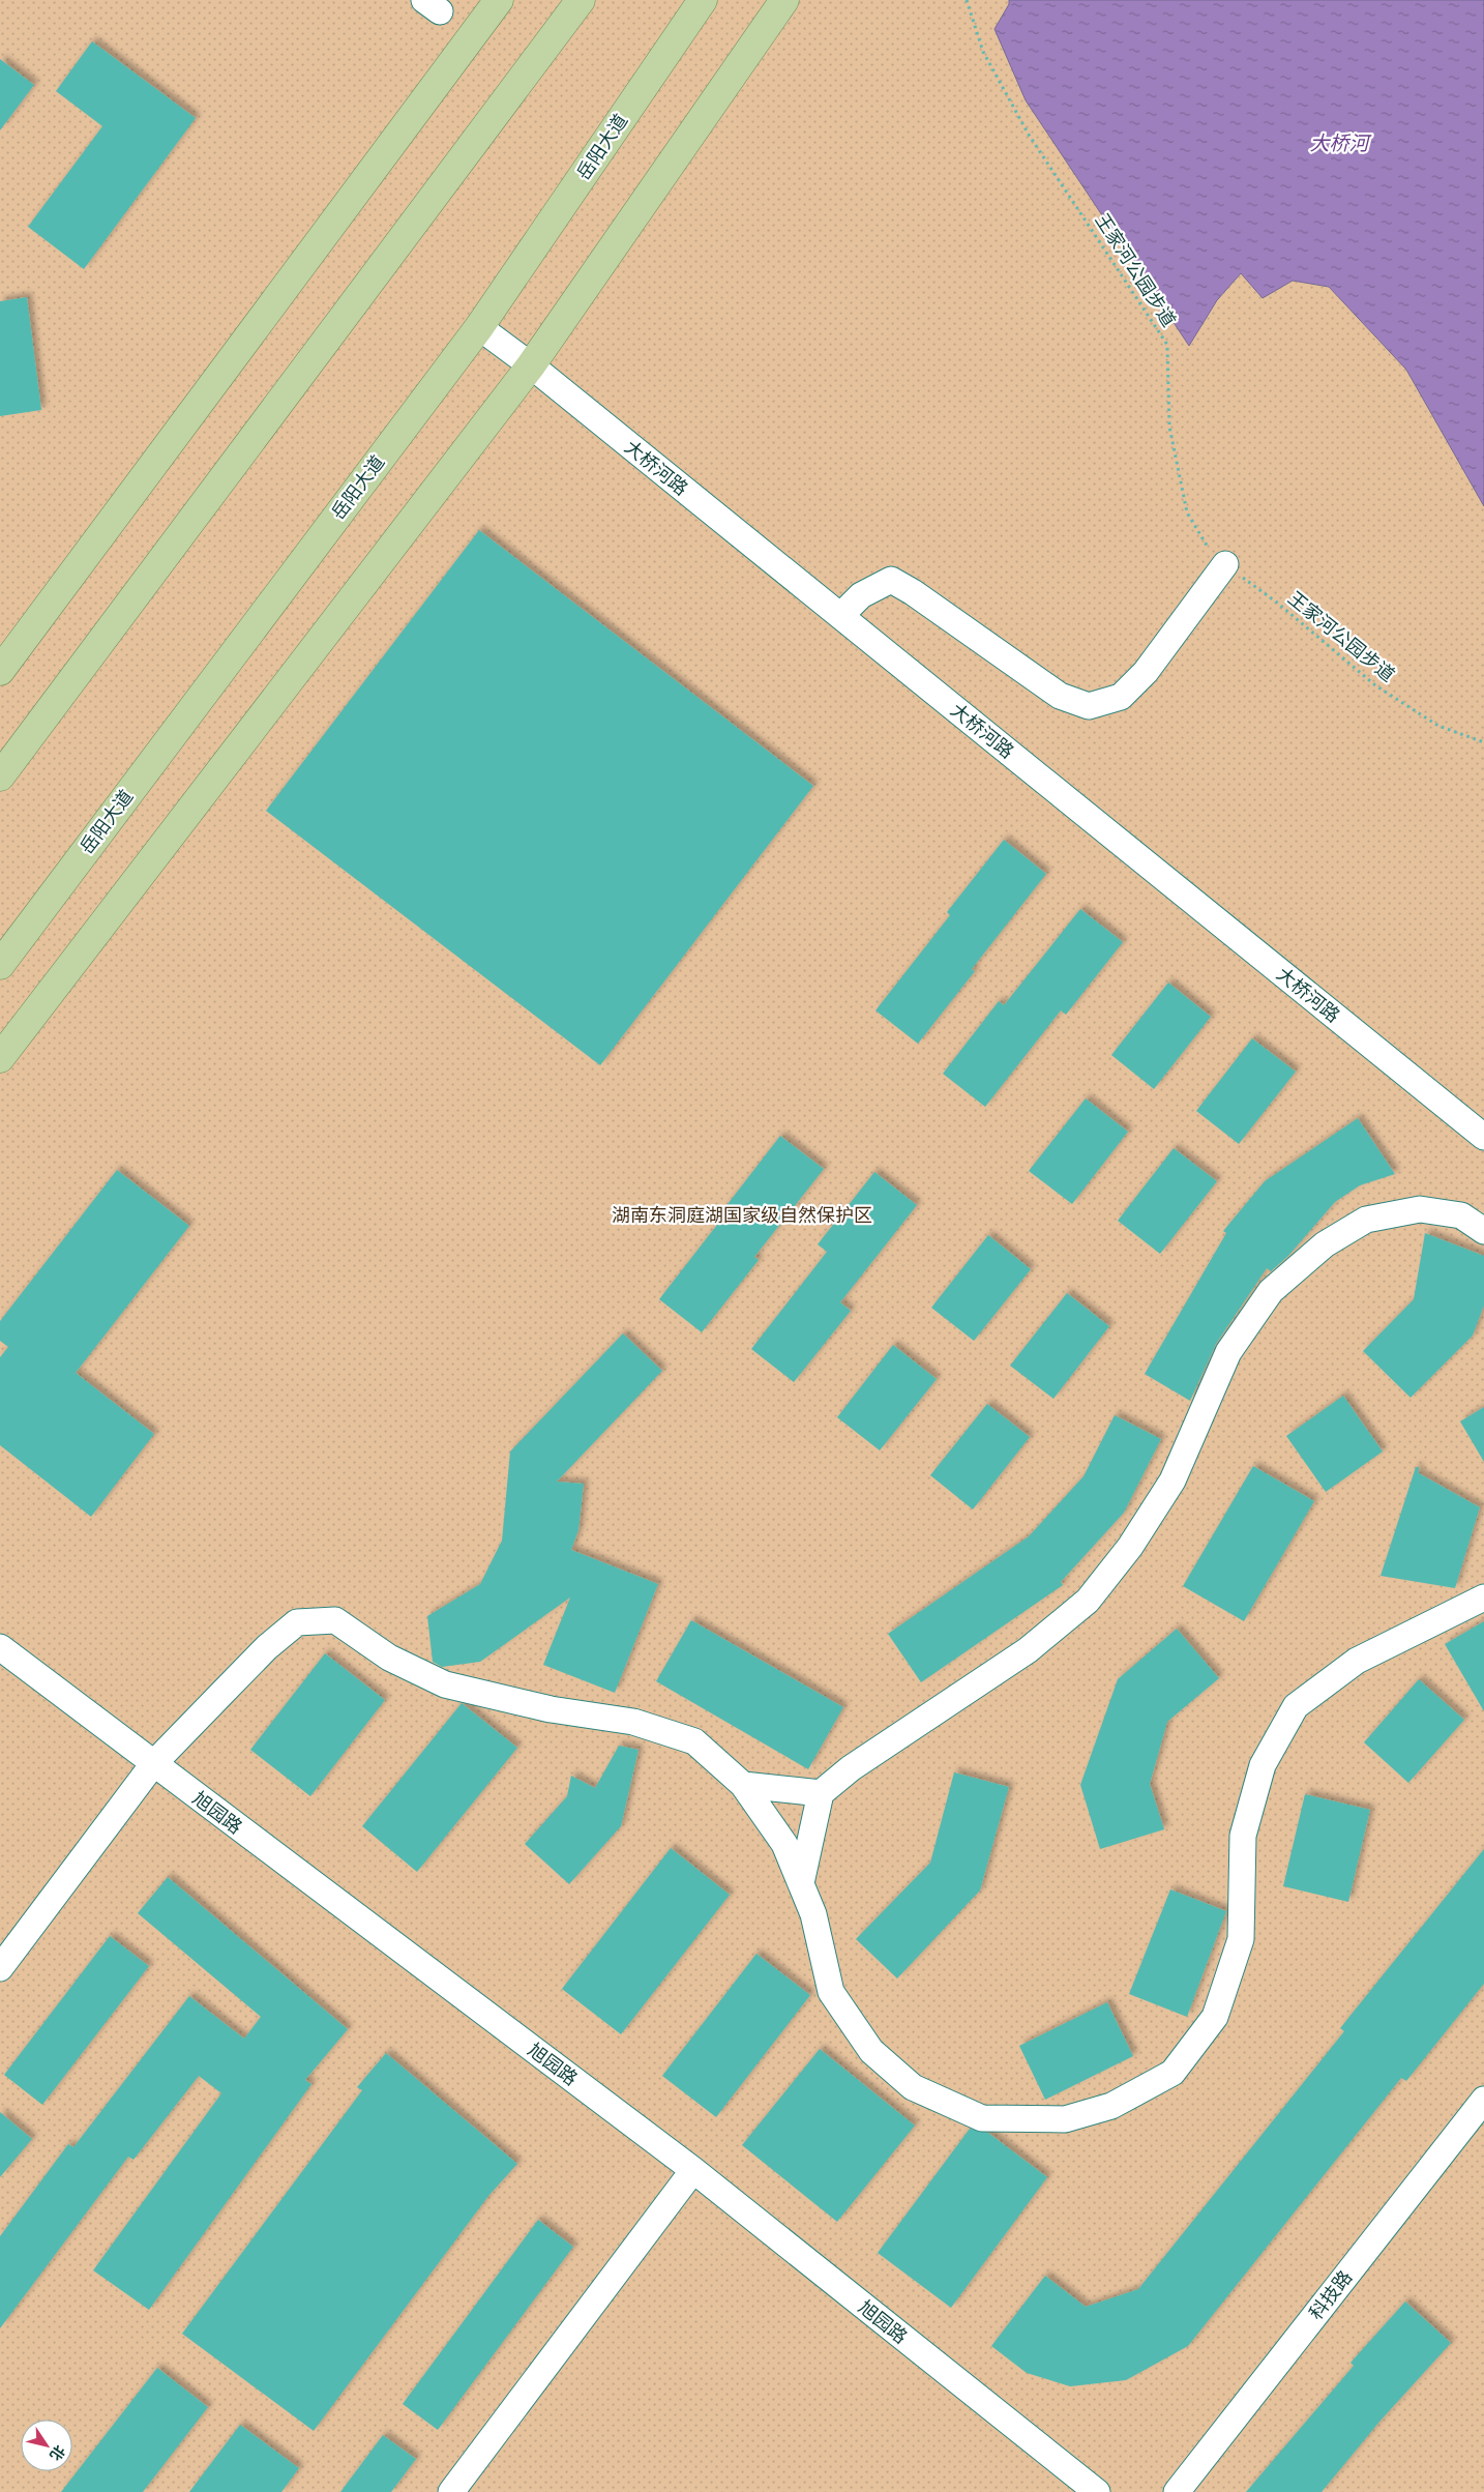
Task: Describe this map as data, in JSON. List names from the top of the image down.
{
  "streets": {
    "main road": ["岳阳大道"],
    "street": ["大桥河路", "旭园路", "科技路"],
    "path": ["王家河公园步道"]
  },
  "crossings": [
    ["岳阳大道", "大桥河路"]
  ],
  "water": ["大桥河"],
  "parks": ["湖南东洞庭湖国家级自然保护区"],
  "north": "bottom right"
}
